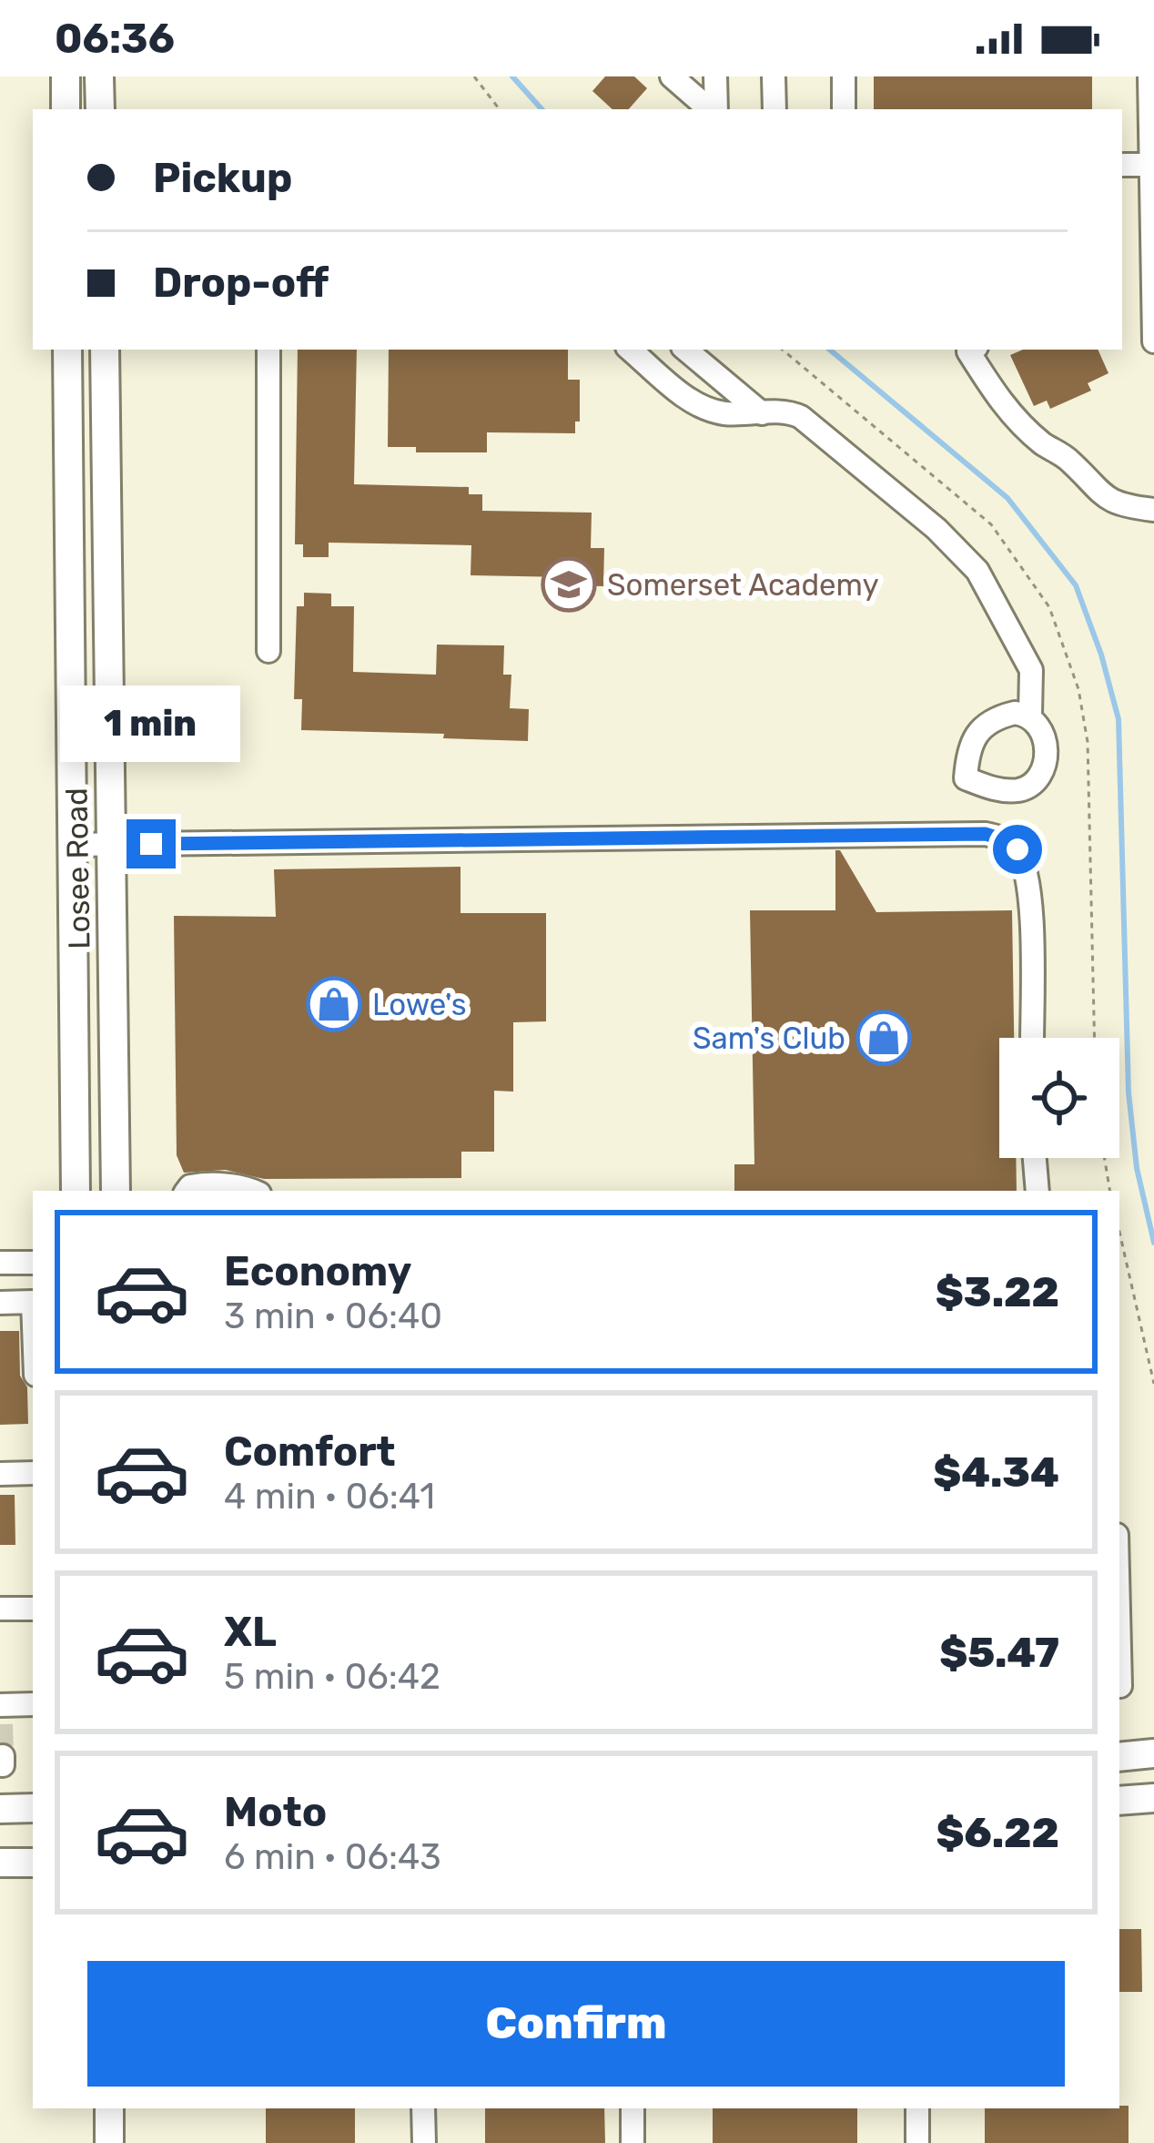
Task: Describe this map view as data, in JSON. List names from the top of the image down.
{
  "streets": {
    "main road": ["Losee Road"]
  },
  "places": {
    "school or university": ["Somerset Academy"],
    "shop": ["Lowe's", "Sam's Club"]
  },
  "page": {
    "status": "06:36",
    "banner": ["Pickup", "Drop-off"],
    "bubble": "1 min",
    "list": [
      {
        "name": "Economy",
        "note": "3 min · 06:40",
        "value": "$3.22"
      },
      {
        "name": "Comfort",
        "note": "4 min · 06:41",
        "value": "$4.34"
      },
      {
        "name": "XL",
        "note": "5 min · 06:42",
        "value": "$5.47"
      },
      {
        "name": "Moto",
        "note": "6 min · 06:43",
        "value": "$6.22"
      }
    ],
    "buttons": "Confirm"
  }
}
